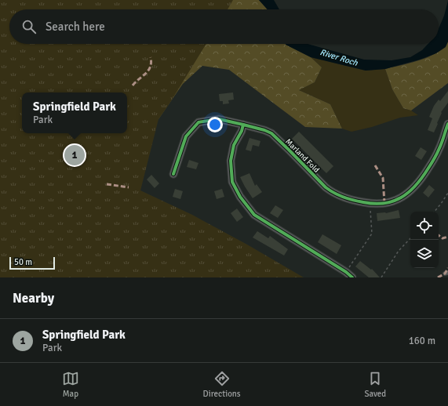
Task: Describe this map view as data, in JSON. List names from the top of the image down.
{
  "streets": {
    "street": ["Marland Fold"]
  },
  "water": ["River Roch"],
  "scale_bar": "50 m",
  "page": {
    "search": "Search here",
    "popup": ["Springfield Park", "Park"],
    "pins": "1",
    "scale": "50 m",
    "heading": "Nearby",
    "list": [
      {
        "mark": "1",
        "name": "Springfield Park",
        "note": "Park",
        "value": "160 m"
      }
    ],
    "nav": ["Map", "Directions", "Saved"]
  }
}
